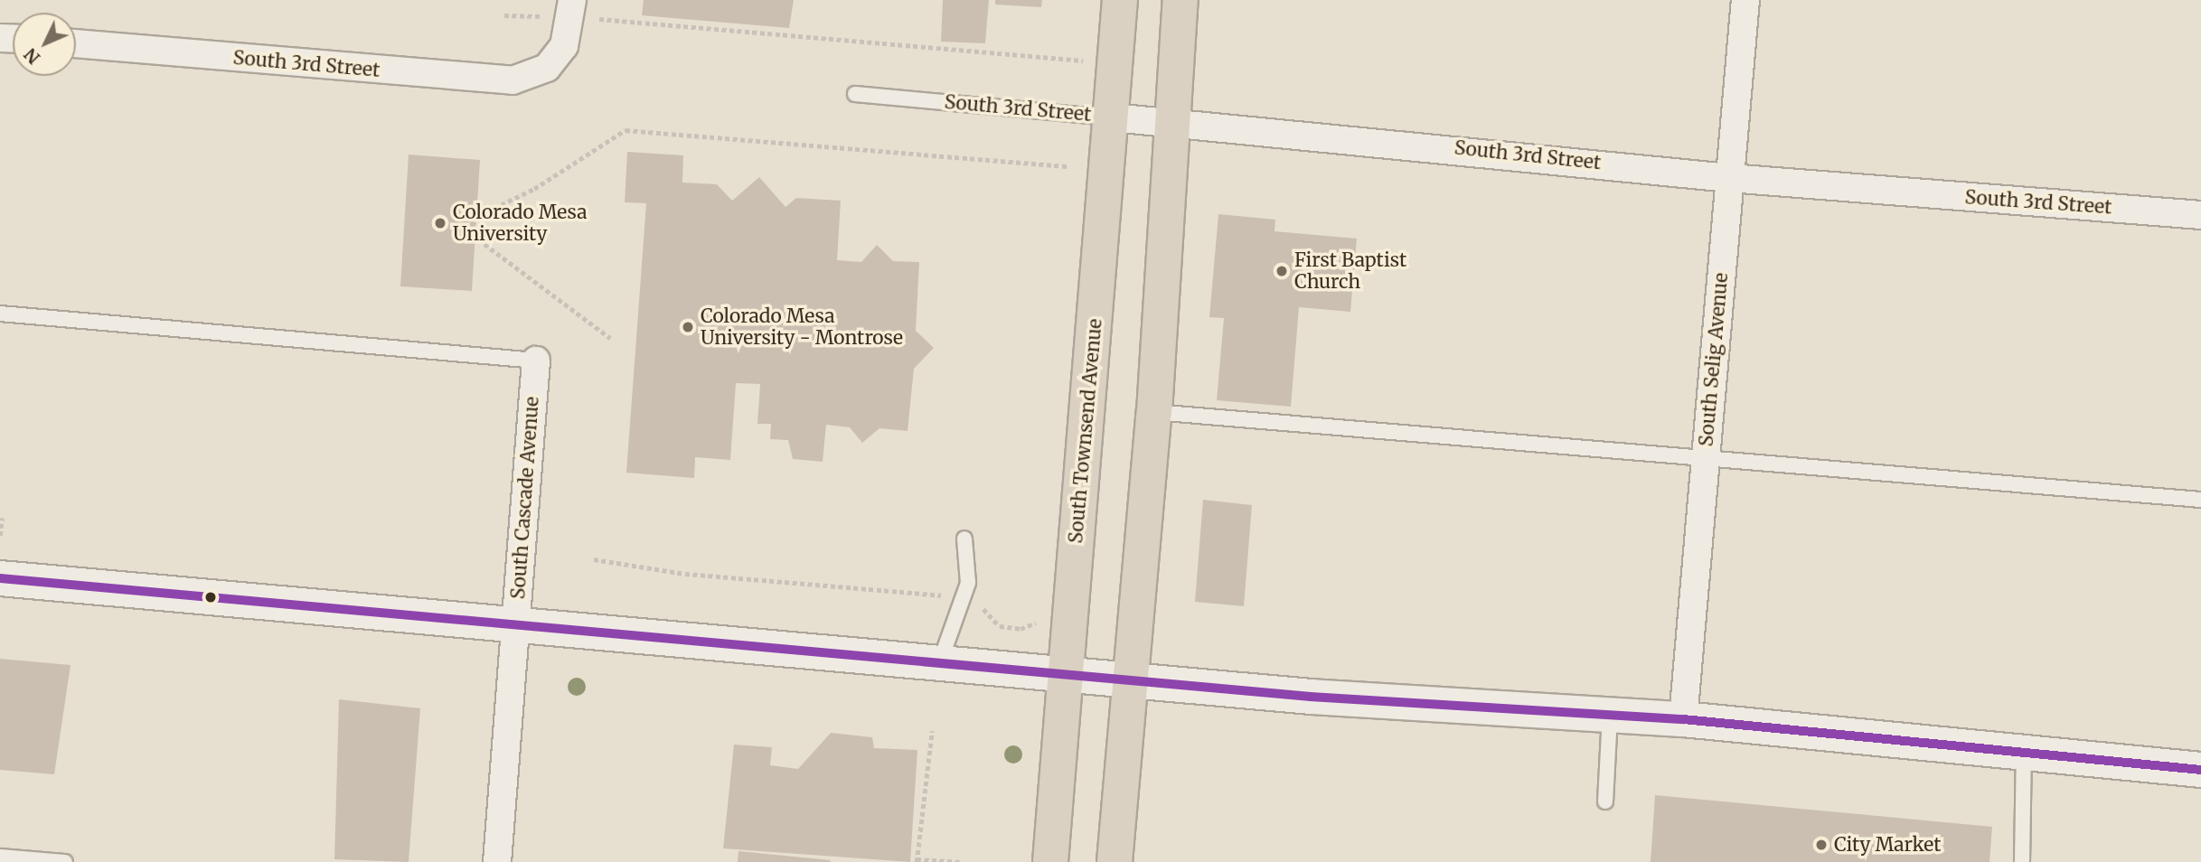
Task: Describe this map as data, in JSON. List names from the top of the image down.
{
  "streets": {
    "highway": ["South Townsend Avenue"],
    "street": ["South 3rd Street", "South Selig Avenue", "South Cascade Avenue"]
  },
  "crossings": [
    ["South 3rd Street", "South Selig Avenue"],
    ["South 3rd Street", "South Townsend Avenue"]
  ],
  "places": [
    "Colorado Mesa University",
    "First Baptist Church",
    "Colorado Mesa University - Montrose",
    "City Market"
  ],
  "north": "bottom left"
}
